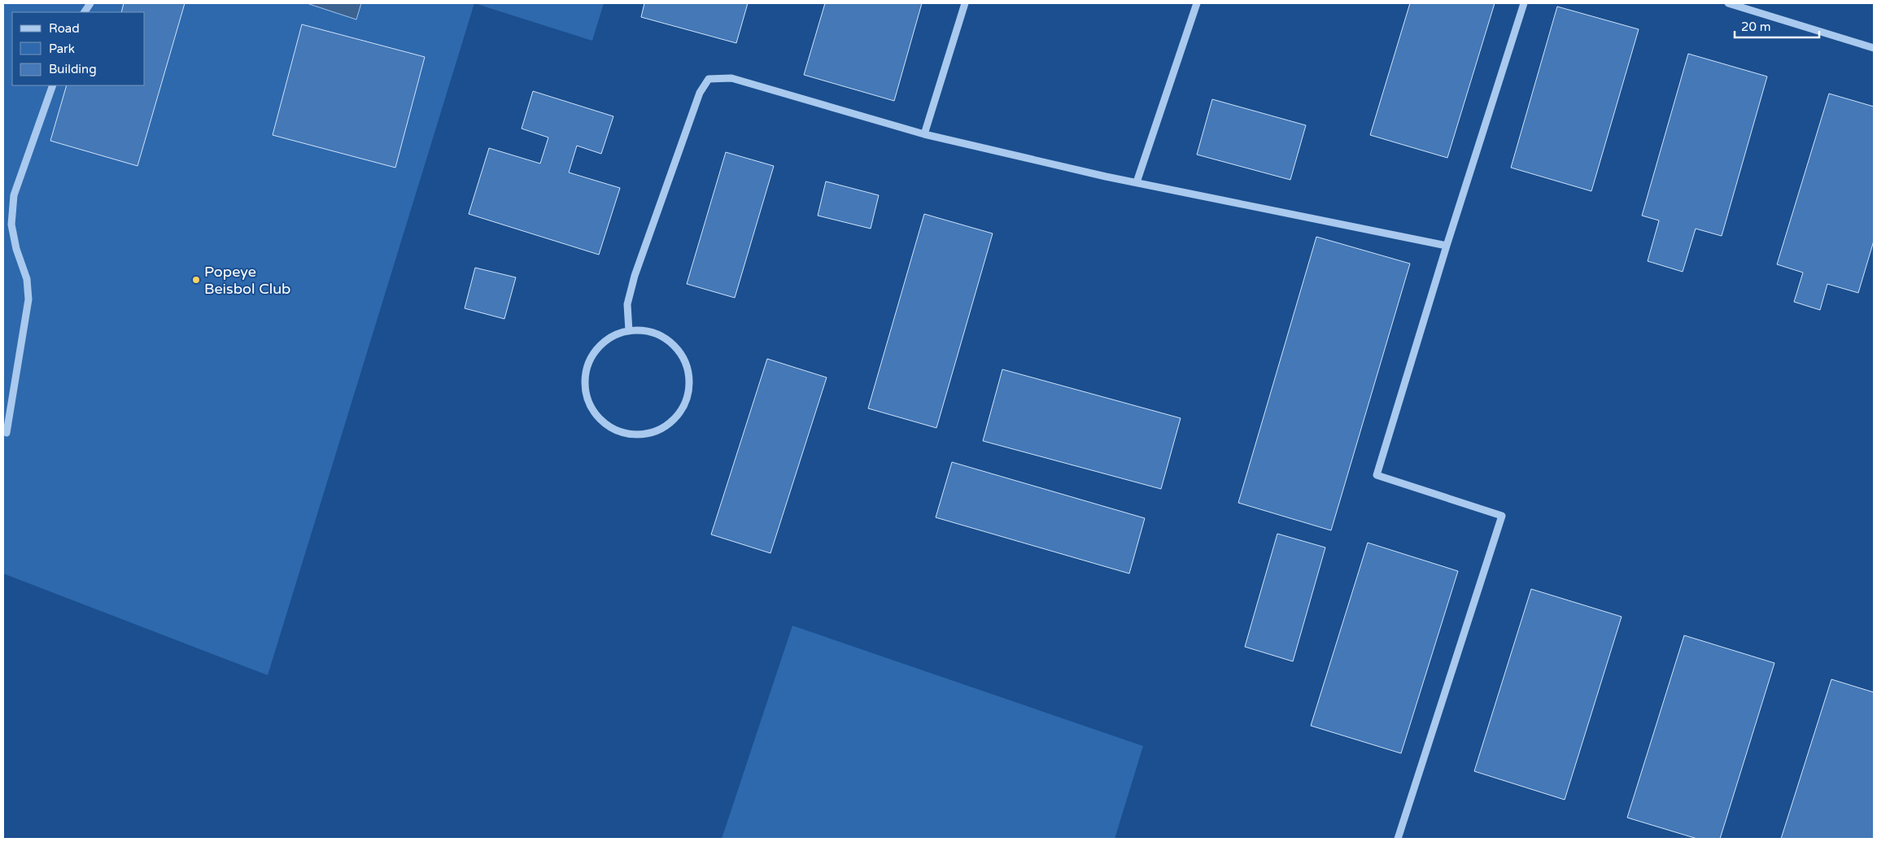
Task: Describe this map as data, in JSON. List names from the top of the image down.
{
  "places": ["Popeye Beisbol Club"],
  "legend": ["Road", "Park", "Building"],
  "scale_bar": "20 m"
}
